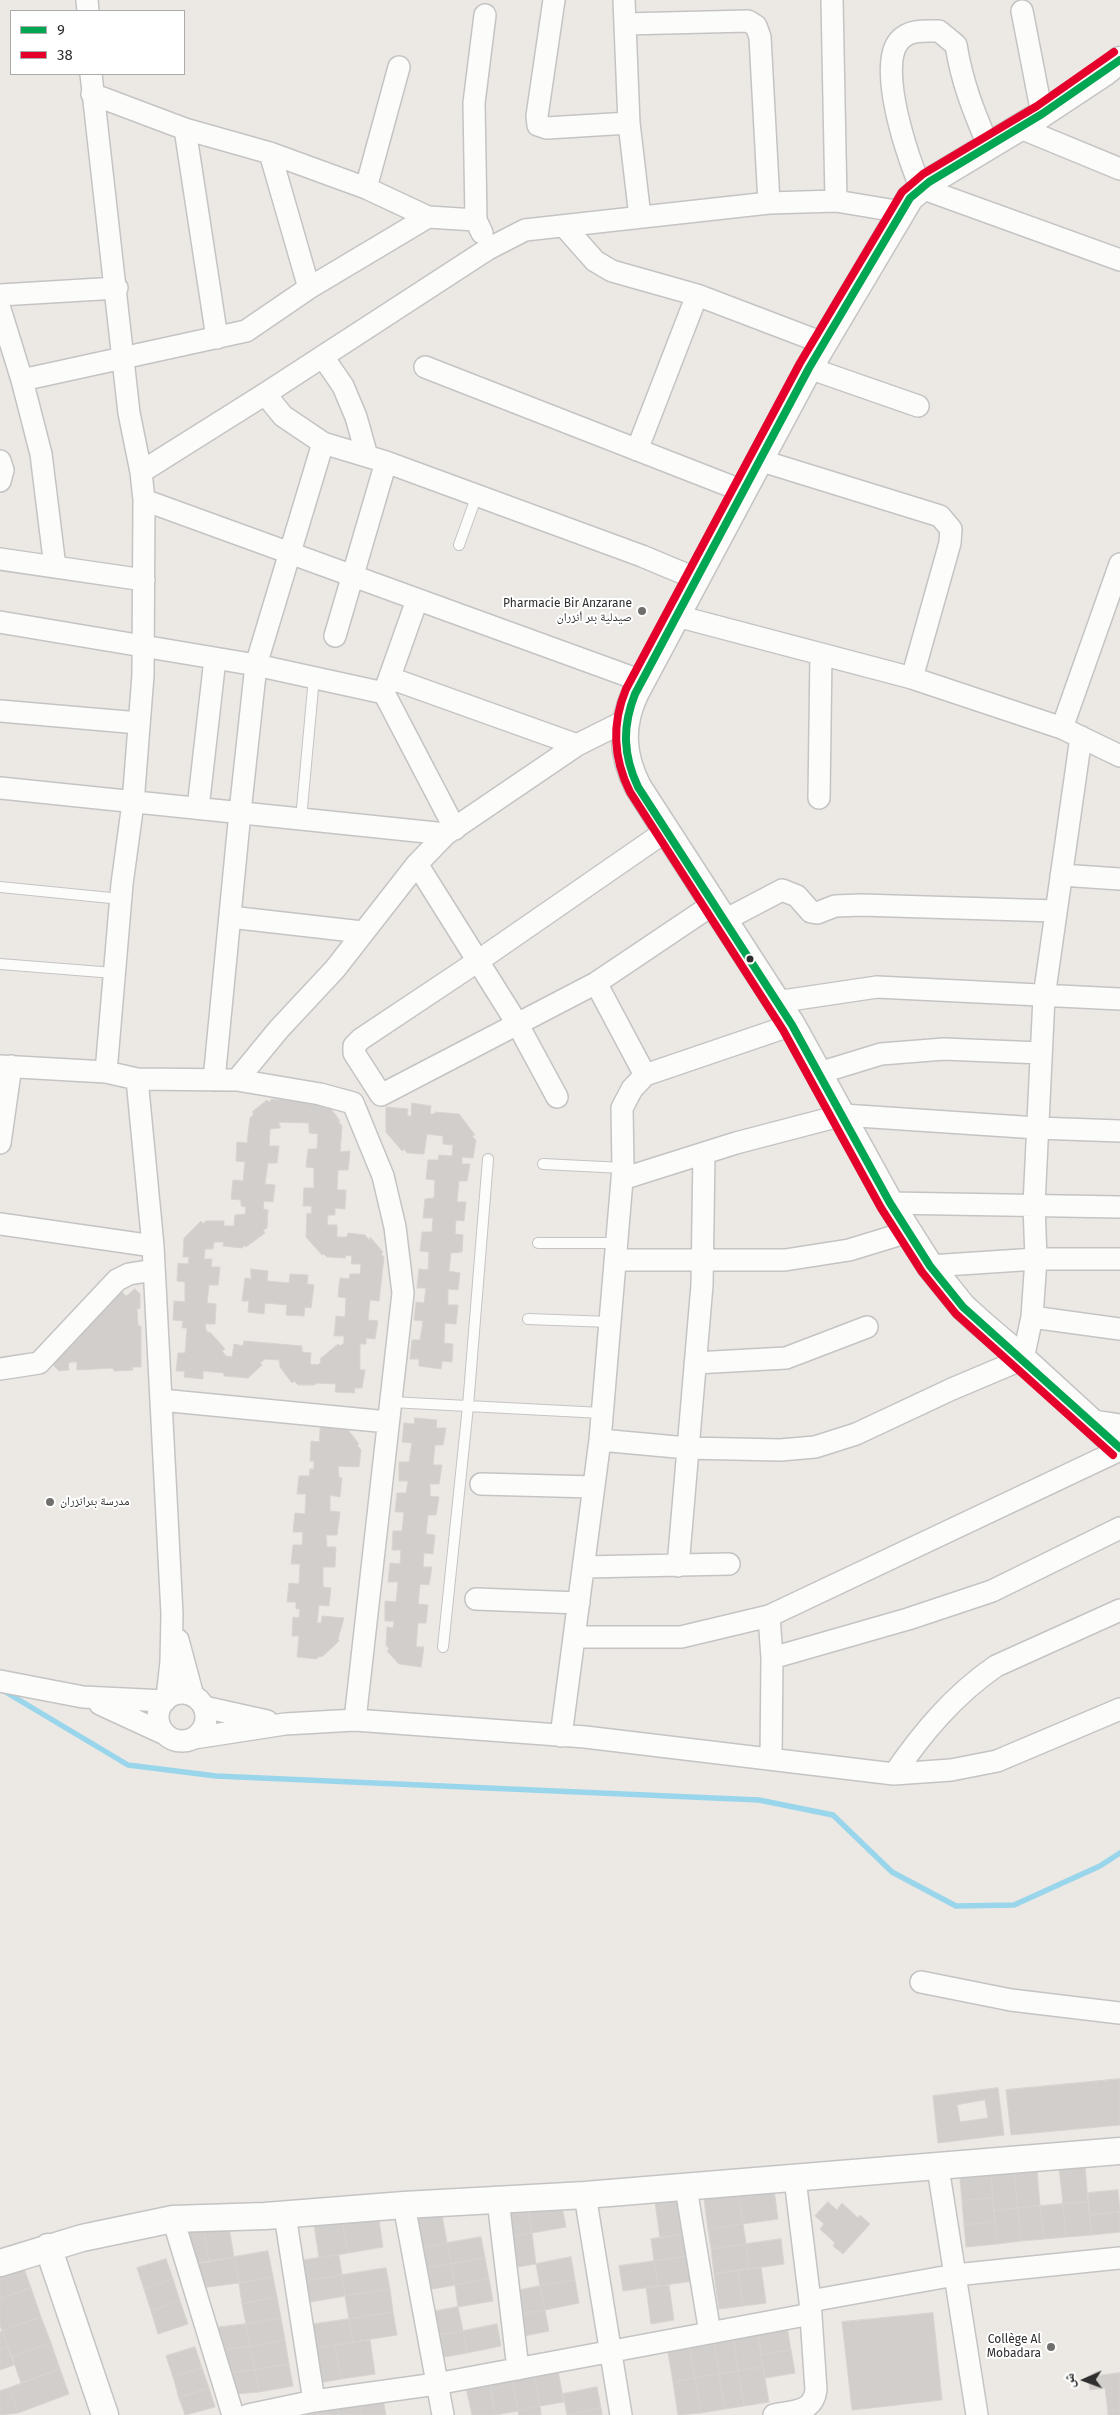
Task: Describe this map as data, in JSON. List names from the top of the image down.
{
  "places": ["Pharmacie Bir Anzarane صيدلية بئر أنزران", "مدرسة بئرانزران", "Collège Al Mobadara"],
  "lines": ["transit line 38", "transit line 9"],
  "legend": ["9", "38"],
  "north": "left"
}
